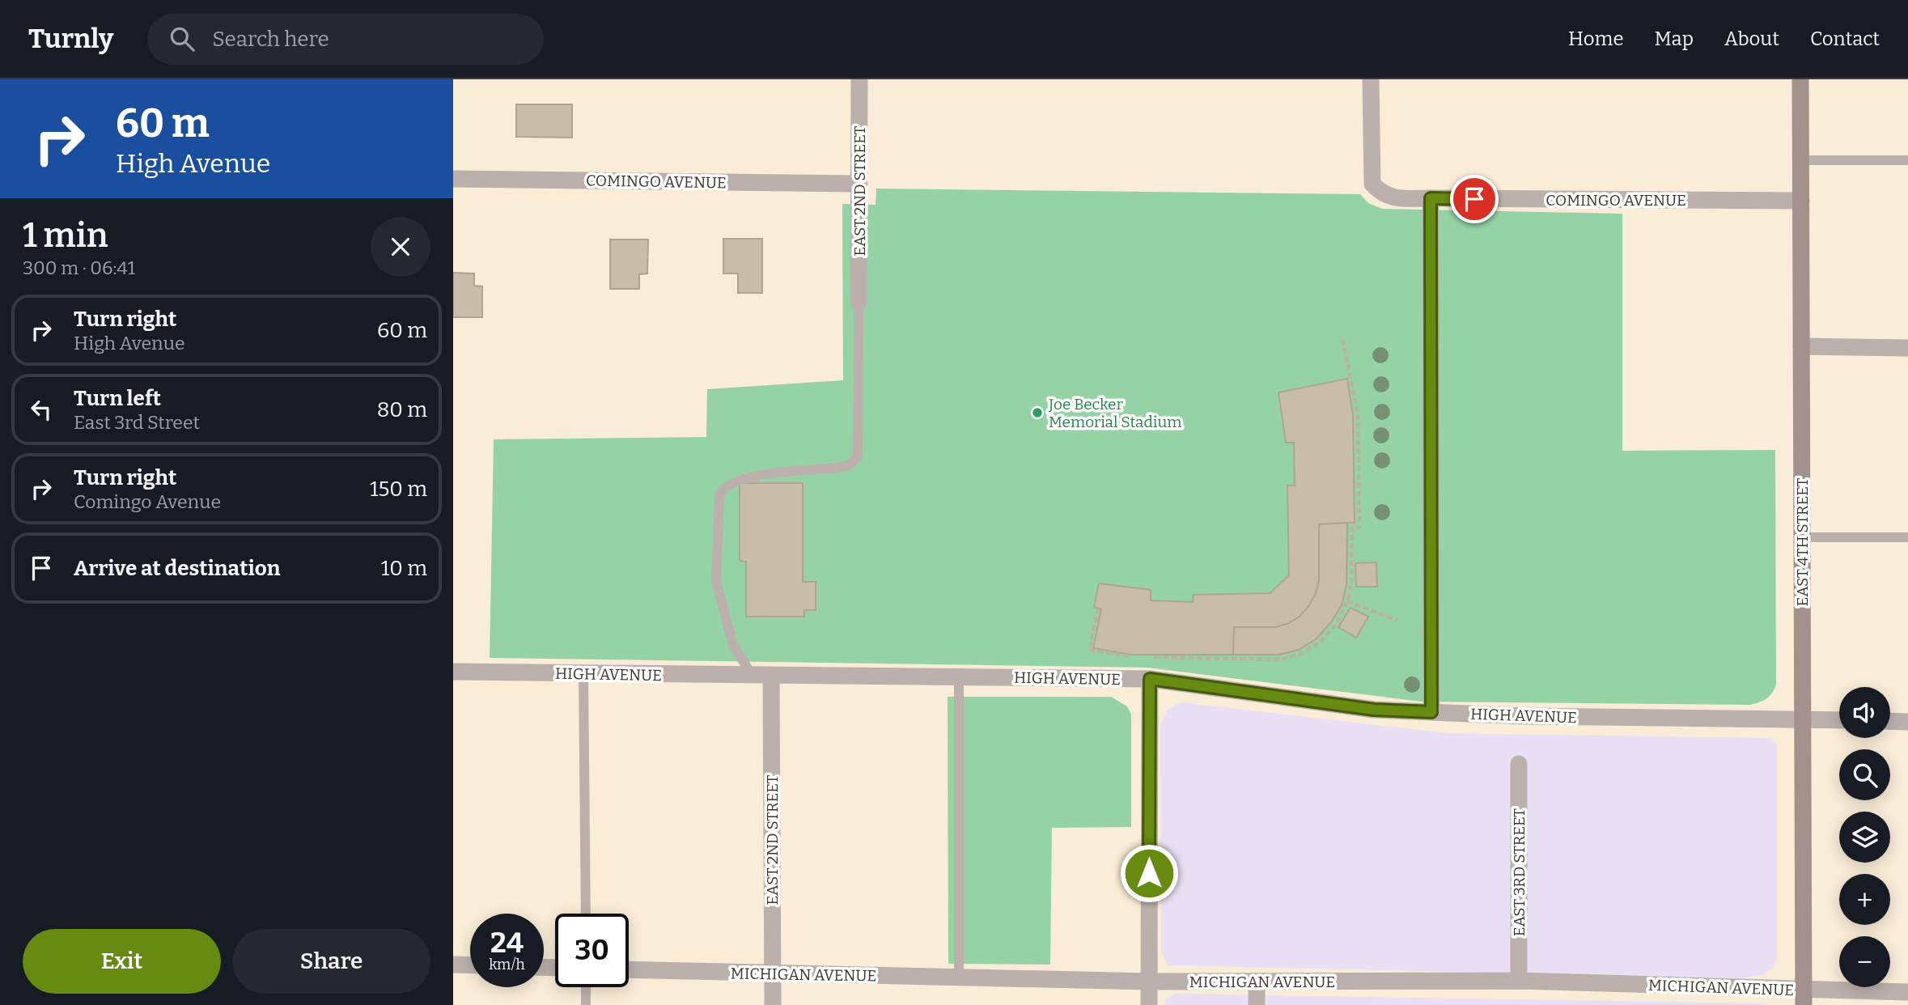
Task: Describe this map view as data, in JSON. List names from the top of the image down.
{
  "streets": {
    "street": [
      "COMINGO AVENUE",
      "EAST 2ND STREET",
      "EAST 4TH STREET",
      "HIGH AVENUE",
      "EAST 3RD STREET",
      "MICHIGAN AVENUE"
    ]
  },
  "crossings": [
    ["COMINGO AVENUE", "EAST 2ND STREET"],
    ["COMINGO AVENUE", "EAST 4TH STREET"],
    ["EAST 2ND STREET", "HIGH AVENUE"],
    ["EAST 2ND STREET", "MICHIGAN AVENUE"],
    ["EAST 4TH STREET", "HIGH AVENUE"],
    ["EAST 4TH STREET", "MICHIGAN AVENUE"],
    ["EAST 3RD STREET", "MICHIGAN AVENUE"]
  ],
  "places": ["Joe Becker Memorial Stadium"],
  "page": {
    "header": "Turnly",
    "search": "Search here",
    "nav": [
      "Home",
      "Map",
      "About",
      "Contact"
    ],
    "turn": ["60 m", "High Avenue"],
    "heading": ["1 min", "300 m · 06:41"],
    "list": [
      {
        "name": "Turn right",
        "note": "High Avenue",
        "value": "60 m"
      },
      {
        "name": "Turn left",
        "note": "East 3rd Street",
        "value": "80 m"
      },
      {
        "name": "Turn right",
        "note": "Comingo Avenue",
        "value": "150 m"
      },
      {
        "name": "Arrive at destination",
        "value": "10 m"
      }
    ],
    "map_buttons": ["+", "−"],
    "speed": "24 km/h",
    "limit": "30",
    "buttons": ["Exit", "Share"]
  }
}
